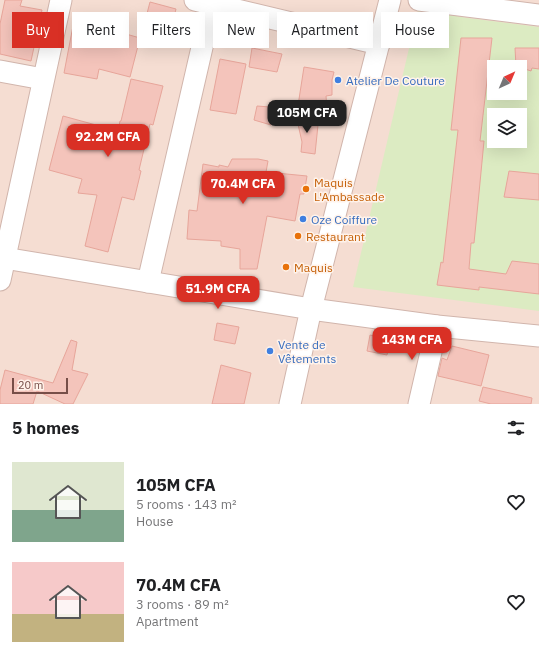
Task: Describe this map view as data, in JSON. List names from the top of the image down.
{
  "places": [
    "Atelier De Couture",
    "Maquis L'Ambassade",
    "Oze Coiffure",
    "Restaurant",
    "Maquis",
    "Vente de Vêtements"
  ],
  "scale_bar": "20 m",
  "north": "top right",
  "page": {
    "chip": [
      "Buy",
      "Rent",
      "Filters",
      "New",
      "Apartment",
      "House"
    ],
    "price": [
      "105M CFA",
      "92.2M CFA",
      "70.4M CFA",
      "51.9M CFA",
      "143M CFA"
    ],
    "scale": "20 m",
    "heading": "5 homes",
    "list": [
      {
        "name": "105M CFA",
        "note": "5 rooms · 143 m² · House"
      },
      {
        "name": "70.4M CFA",
        "note": "3 rooms · 89 m² · Apartment"
      }
    ]
  }
}
